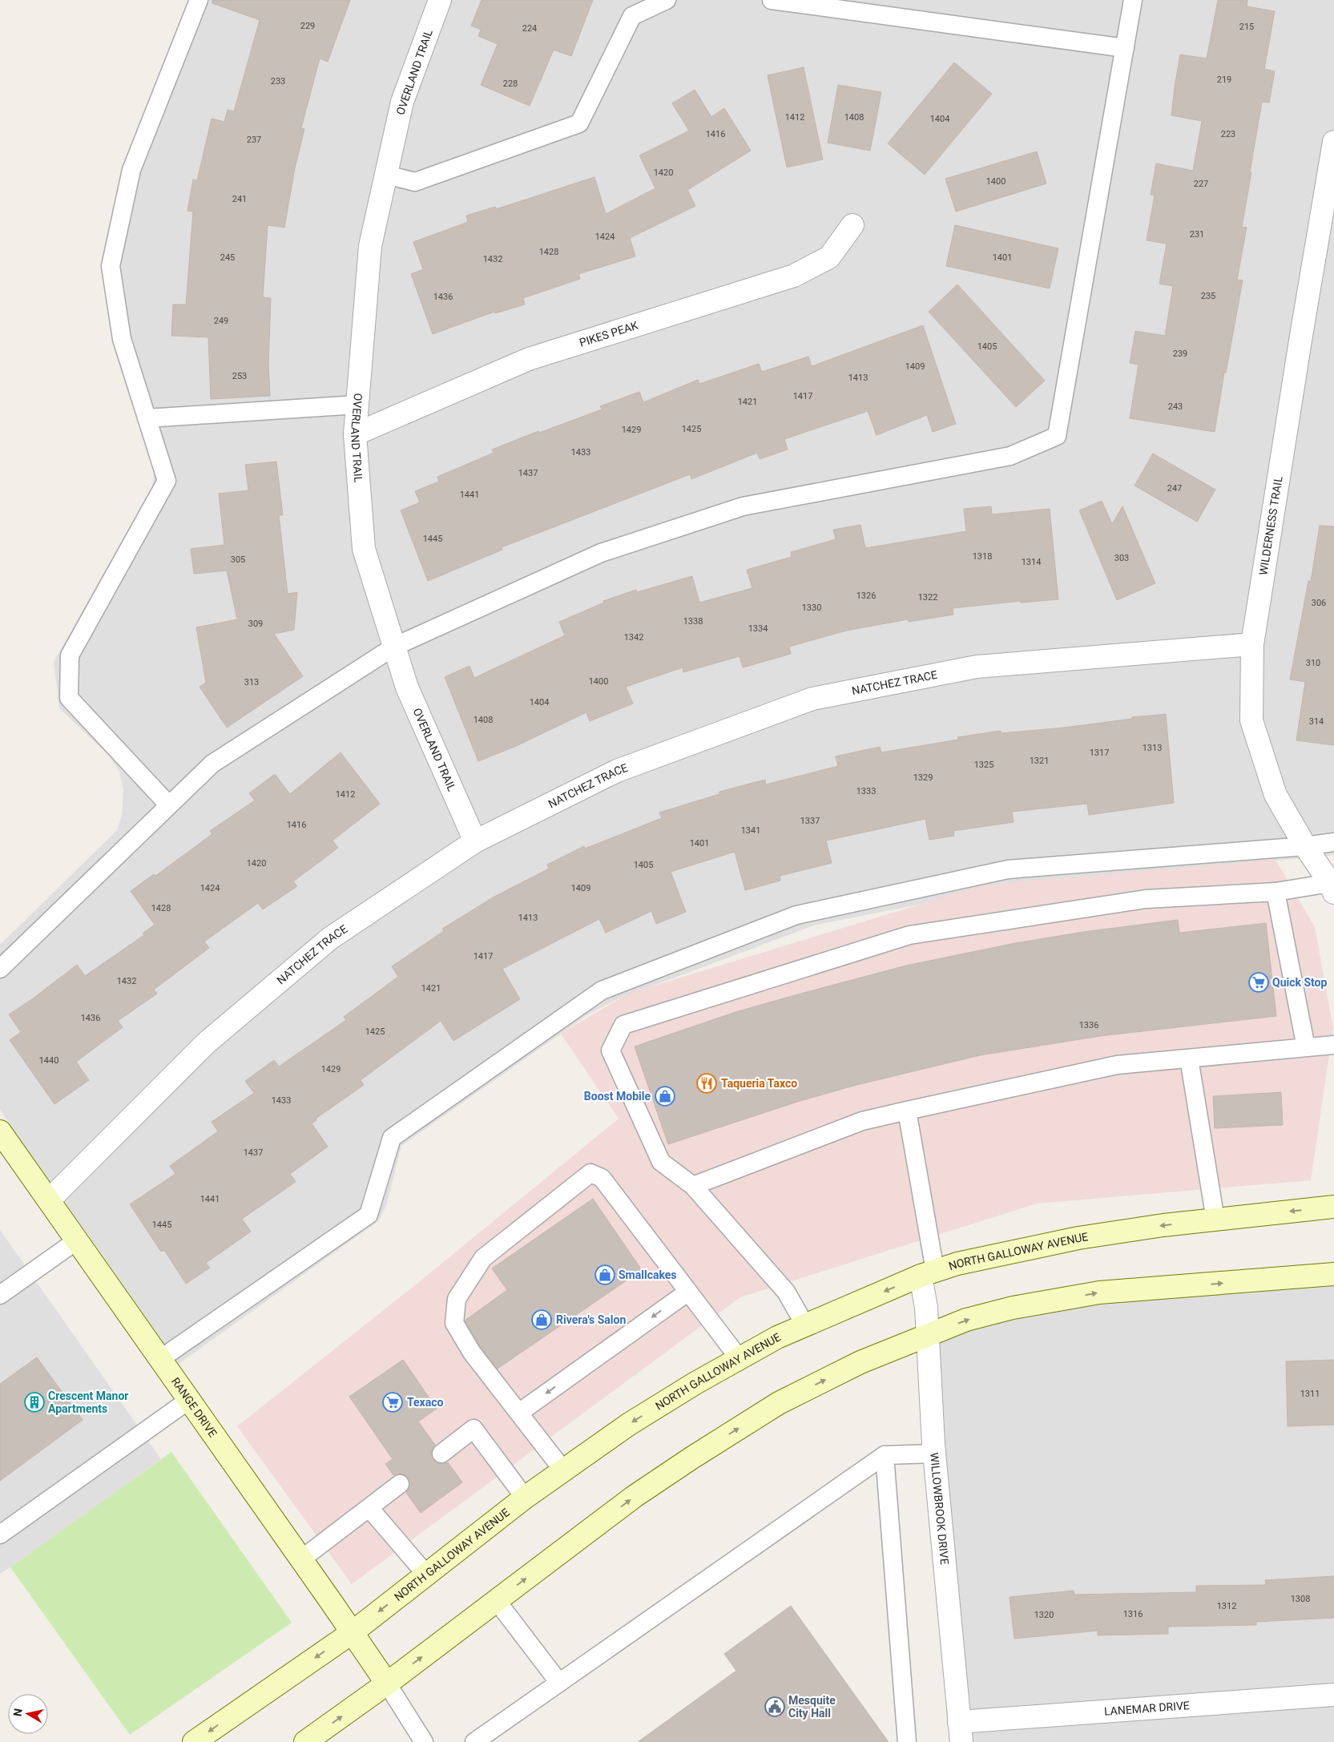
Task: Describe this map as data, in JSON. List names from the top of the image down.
{
  "streets": {
    "main road": ["NORTH GALLOWAY AVENUE", "RANGE DRIVE"],
    "street": [
      "OVERLAND TRAIL",
      "PIKES PEAK",
      "WILDERNESS TRAIL",
      "NATCHEZ TRACE",
      "WILLOWBROOK DRIVE",
      "LANEMAR DRIVE"
    ]
  },
  "crossings": [
    ["OVERLAND TRAIL", "PIKES PEAK"],
    ["OVERLAND TRAIL", "NATCHEZ TRACE"],
    ["WILDERNESS TRAIL", "NATCHEZ TRACE"],
    ["NATCHEZ TRACE", "RANGE DRIVE"],
    ["NORTH GALLOWAY AVENUE", "RANGE DRIVE"],
    ["NORTH GALLOWAY AVENUE", "WILLOWBROOK DRIVE"],
    ["WILLOWBROOK DRIVE", "LANEMAR DRIVE"]
  ],
  "places": {
    "supermarket": ["Quick Stop", "Texaco"],
    "restaurant": ["Taqueria Taxco"],
    "shop": ["Boost Mobile", "Smallcakes", "Rivera's Salon"],
    "building": ["Crescent Manor Apartments"],
    "public building": ["Mesquite City Hall"]
  },
  "house_numbers": [
    "229",
    "215",
    "224",
    "219",
    "233",
    "228",
    "1412",
    "1408",
    "1404",
    "1416",
    "223",
    "237",
    "1420",
    "1400",
    "227",
    "241",
    "231",
    "1424",
    "1428",
    "245",
    "1401",
    "1432",
    "235",
    "1436",
    "249",
    "1405",
    "239",
    "1409",
    "253",
    "1413",
    "1417",
    "1421",
    "243",
    "1425",
    "1429",
    "1433",
    "1437",
    "247",
    "1441",
    "1445",
    "1318",
    "303",
    "305",
    "1314",
    "1326",
    "1322",
    "306",
    "1330",
    "1338",
    "309",
    "1334",
    "1342",
    "310",
    "1400",
    "313",
    "1404",
    "1408",
    "314",
    "1313",
    "1317",
    "1321",
    "1325",
    "1329",
    "1333",
    "1412",
    "1337",
    "1416",
    "1341",
    "1401",
    "1420",
    "1405",
    "1424",
    "1409",
    "1428",
    "1413",
    "1417",
    "1432",
    "1421",
    "1436",
    "1336",
    "1425",
    "1440",
    "1429",
    "1433",
    "1437",
    "1441",
    "1445",
    "1311",
    "1308",
    "1312",
    "1316",
    "1320"
  ],
  "north": "left"
}
